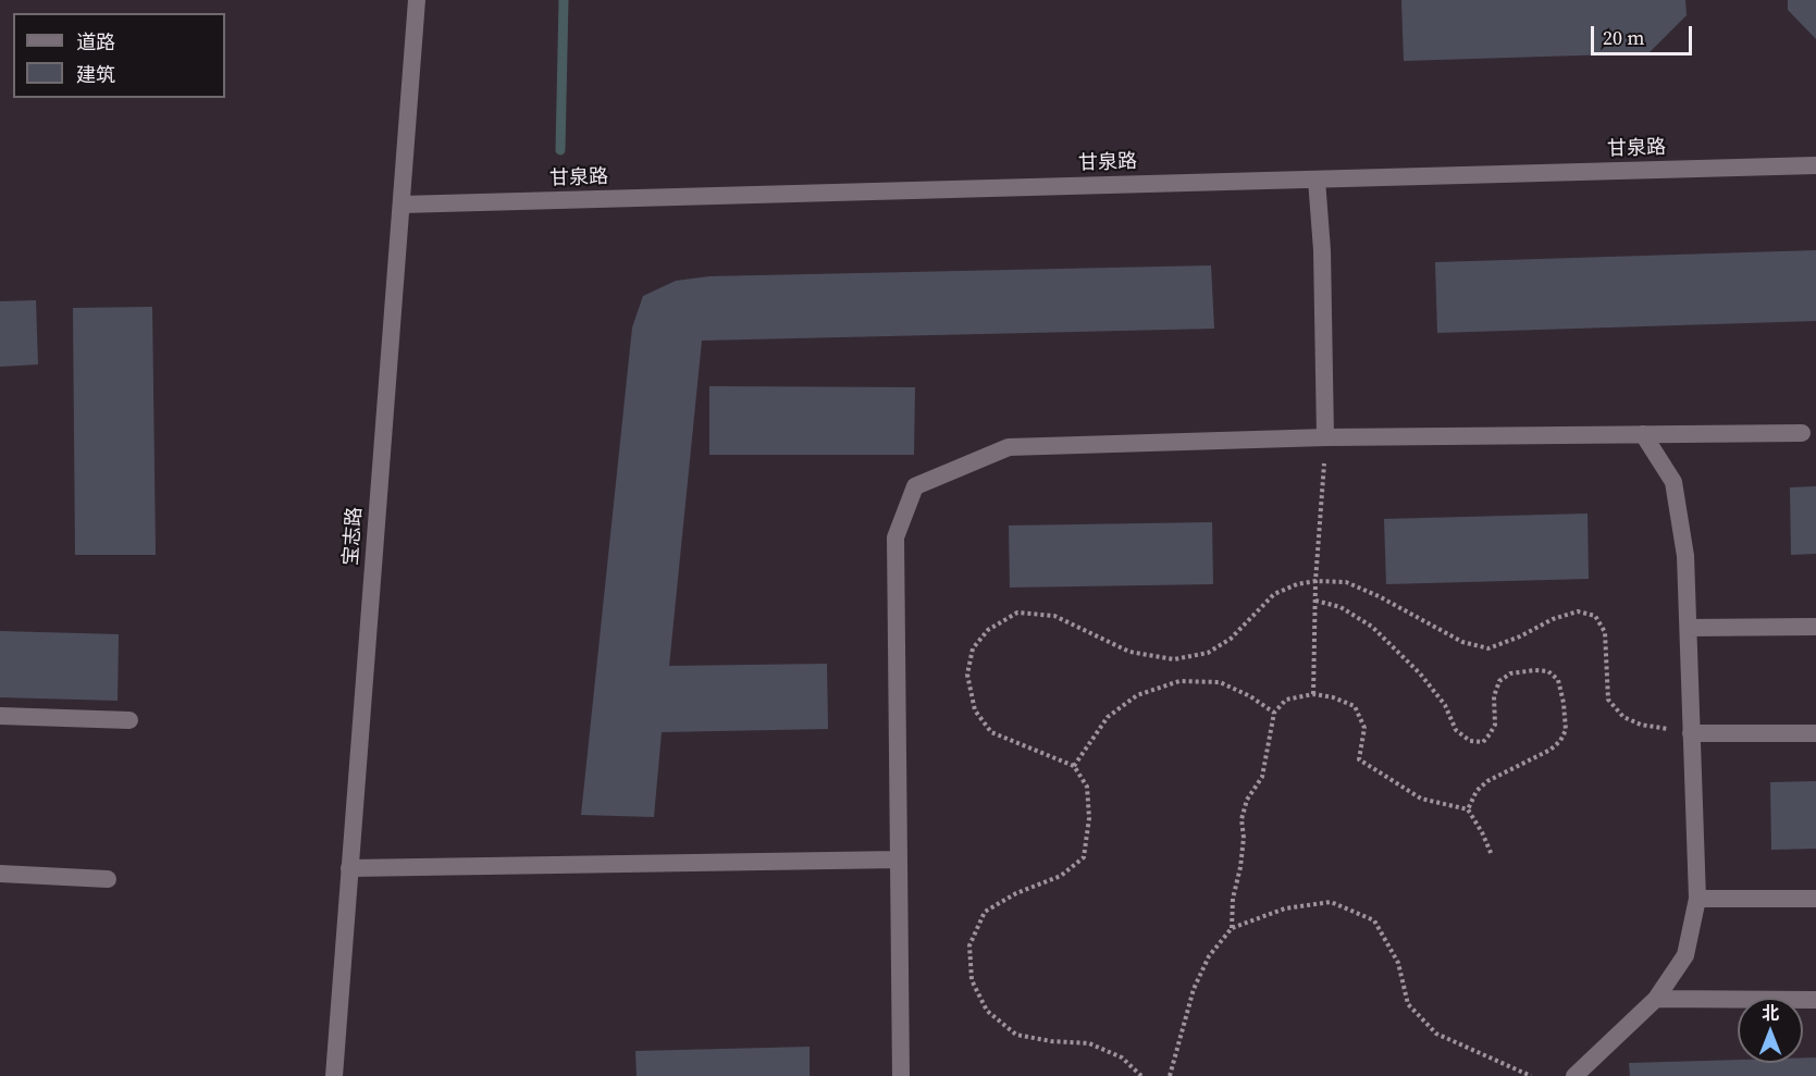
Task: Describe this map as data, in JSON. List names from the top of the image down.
{
  "streets": {
    "street": ["甘泉路", "宝志路"]
  },
  "crossings": [
    ["甘泉路", "宝志路"]
  ],
  "legend": ["道路", "建筑"],
  "scale_bar": "20 m",
  "north": "top"
}
